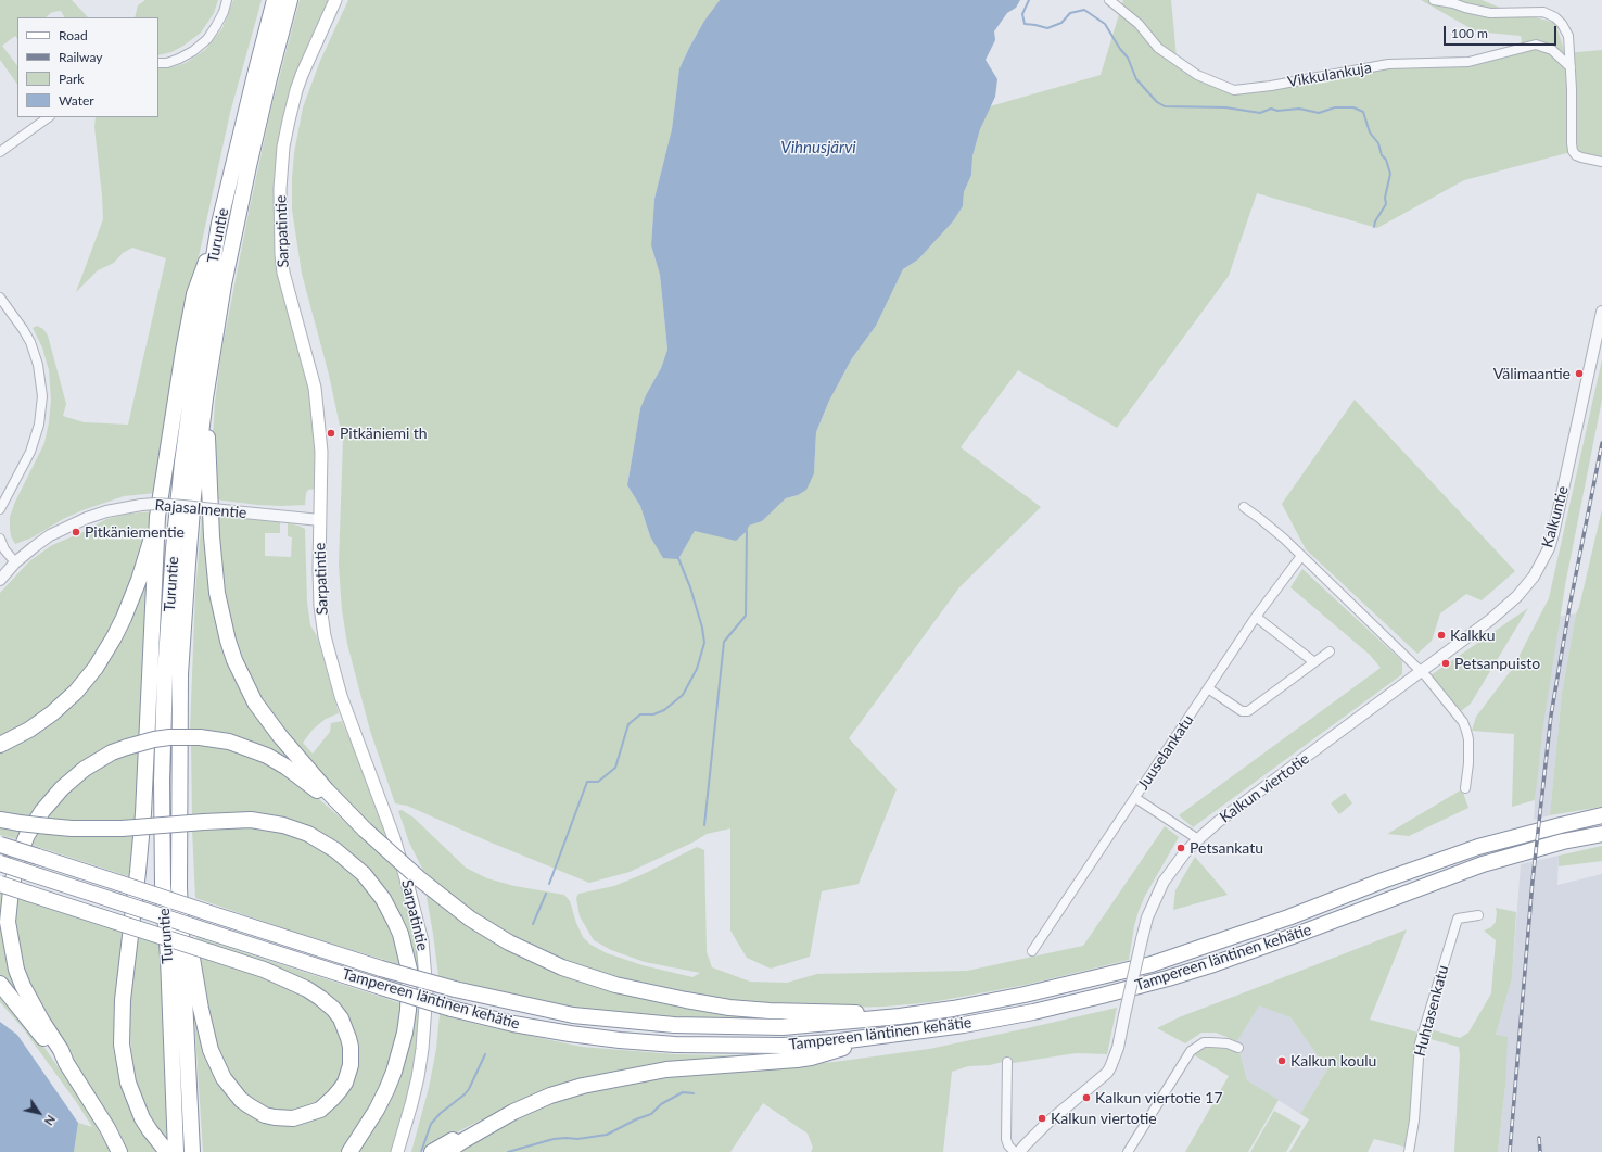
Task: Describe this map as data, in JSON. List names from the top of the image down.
{
  "streets": {
    "highway": ["Turuntie", "Tampereen läntinen kehätie"],
    "main road": ["Sarpatintie"],
    "street": [
      "Vikkulankuja",
      "Rajasalmentie",
      "Kalkuntie",
      "Juuselankatu",
      "Kalkun viertotie",
      "Huhtasenkatu"
    ]
  },
  "crossings": [
    ["Sarpatintie", "Rajasalmentie"],
    ["Kalkuntie", "Kalkun viertotie"]
  ],
  "water": ["Vihnusjärvi"],
  "places": [
    "Välimaantie",
    "Pitkäniemi th",
    "Pitkäniementie",
    "Kalkku",
    "Petsanpuisto",
    "Petsankatu",
    "Kalkun koulu",
    "Kalkun viertotie 17",
    "Kalkun viertotie"
  ],
  "legend": [
    "Road",
    "Railway",
    "Park",
    "Water"
  ],
  "scale_bar": "100 m",
  "north": "bottom right"
}
